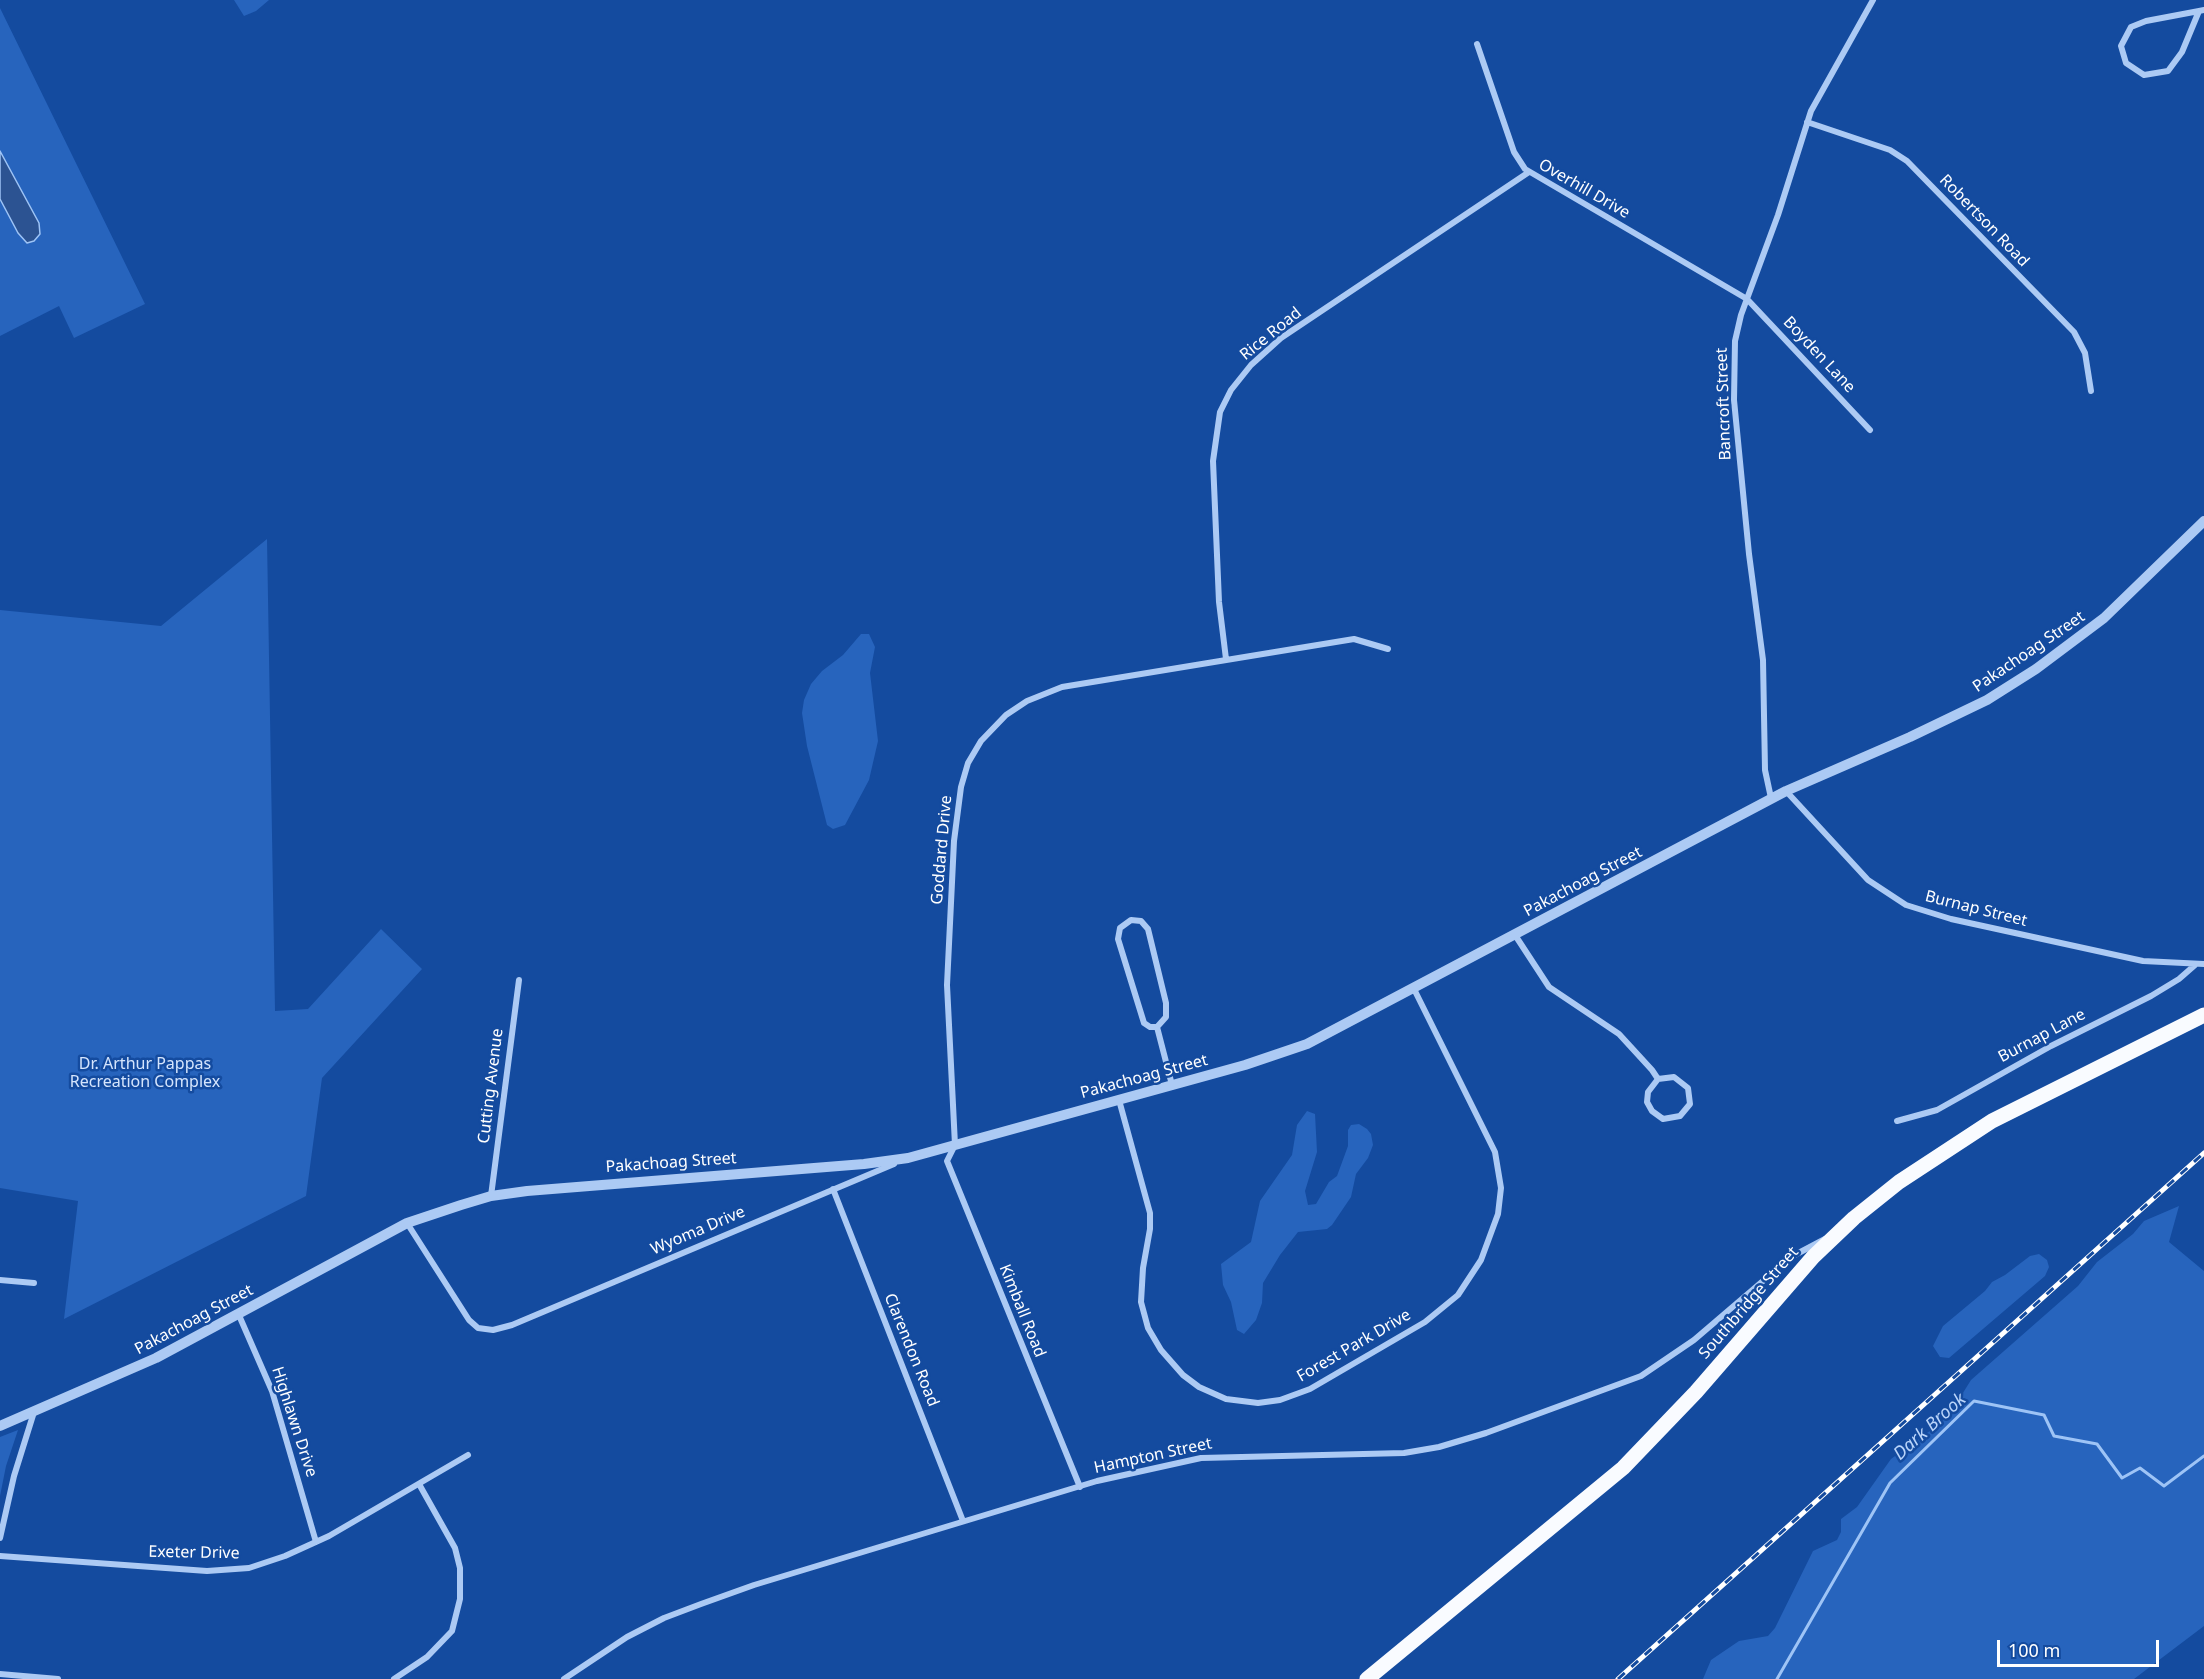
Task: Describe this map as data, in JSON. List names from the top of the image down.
{
  "streets": {
    "main road": ["Southbridge Street"],
    "street": [
      "Overhill Drive",
      "Robertson Road",
      "Rice Road",
      "Boyden Lane",
      "Bancroft Street",
      "Pakachoag Street",
      "Goddard Drive",
      "Burnap Street",
      "Burnap Lane",
      "Cutting Avenue",
      "Wyoma Drive",
      "Kimball Road",
      "Forest Park Drive",
      "Clarendon Road",
      "Highlawn Drive",
      "Hampton Street",
      "Exeter Drive"
    ]
  },
  "crossings": [
    ["Overhill Drive", "Rice Road"],
    ["Overhill Drive", "Boyden Lane"],
    ["Overhill Drive", "Bancroft Street"],
    ["Robertson Road", "Bancroft Street"],
    ["Rice Road", "Goddard Drive"],
    ["Boyden Lane", "Bancroft Street"],
    ["Bancroft Street", "Pakachoag Street"],
    ["Pakachoag Street", "Goddard Drive"],
    ["Pakachoag Street", "Burnap Street"],
    ["Pakachoag Street", "Cutting Avenue"],
    ["Pakachoag Street", "Wyoma Drive"],
    ["Pakachoag Street", "Kimball Road"],
    ["Pakachoag Street", "Forest Park Drive"],
    ["Pakachoag Street", "Highlawn Drive"],
    ["Goddard Drive", "Kimball Road"],
    ["Burnap Street", "Burnap Lane"],
    ["Wyoma Drive", "Clarendon Road"],
    ["Southbridge Street", "Hampton Street"],
    ["Kimball Road", "Hampton Street"],
    ["Clarendon Road", "Hampton Street"],
    ["Highlawn Drive", "Exeter Drive"]
  ],
  "water": ["Dark Brook"],
  "parks": ["Dr. Arthur Pappas Recreation Complex"],
  "scale_bar": "100 m"
}
